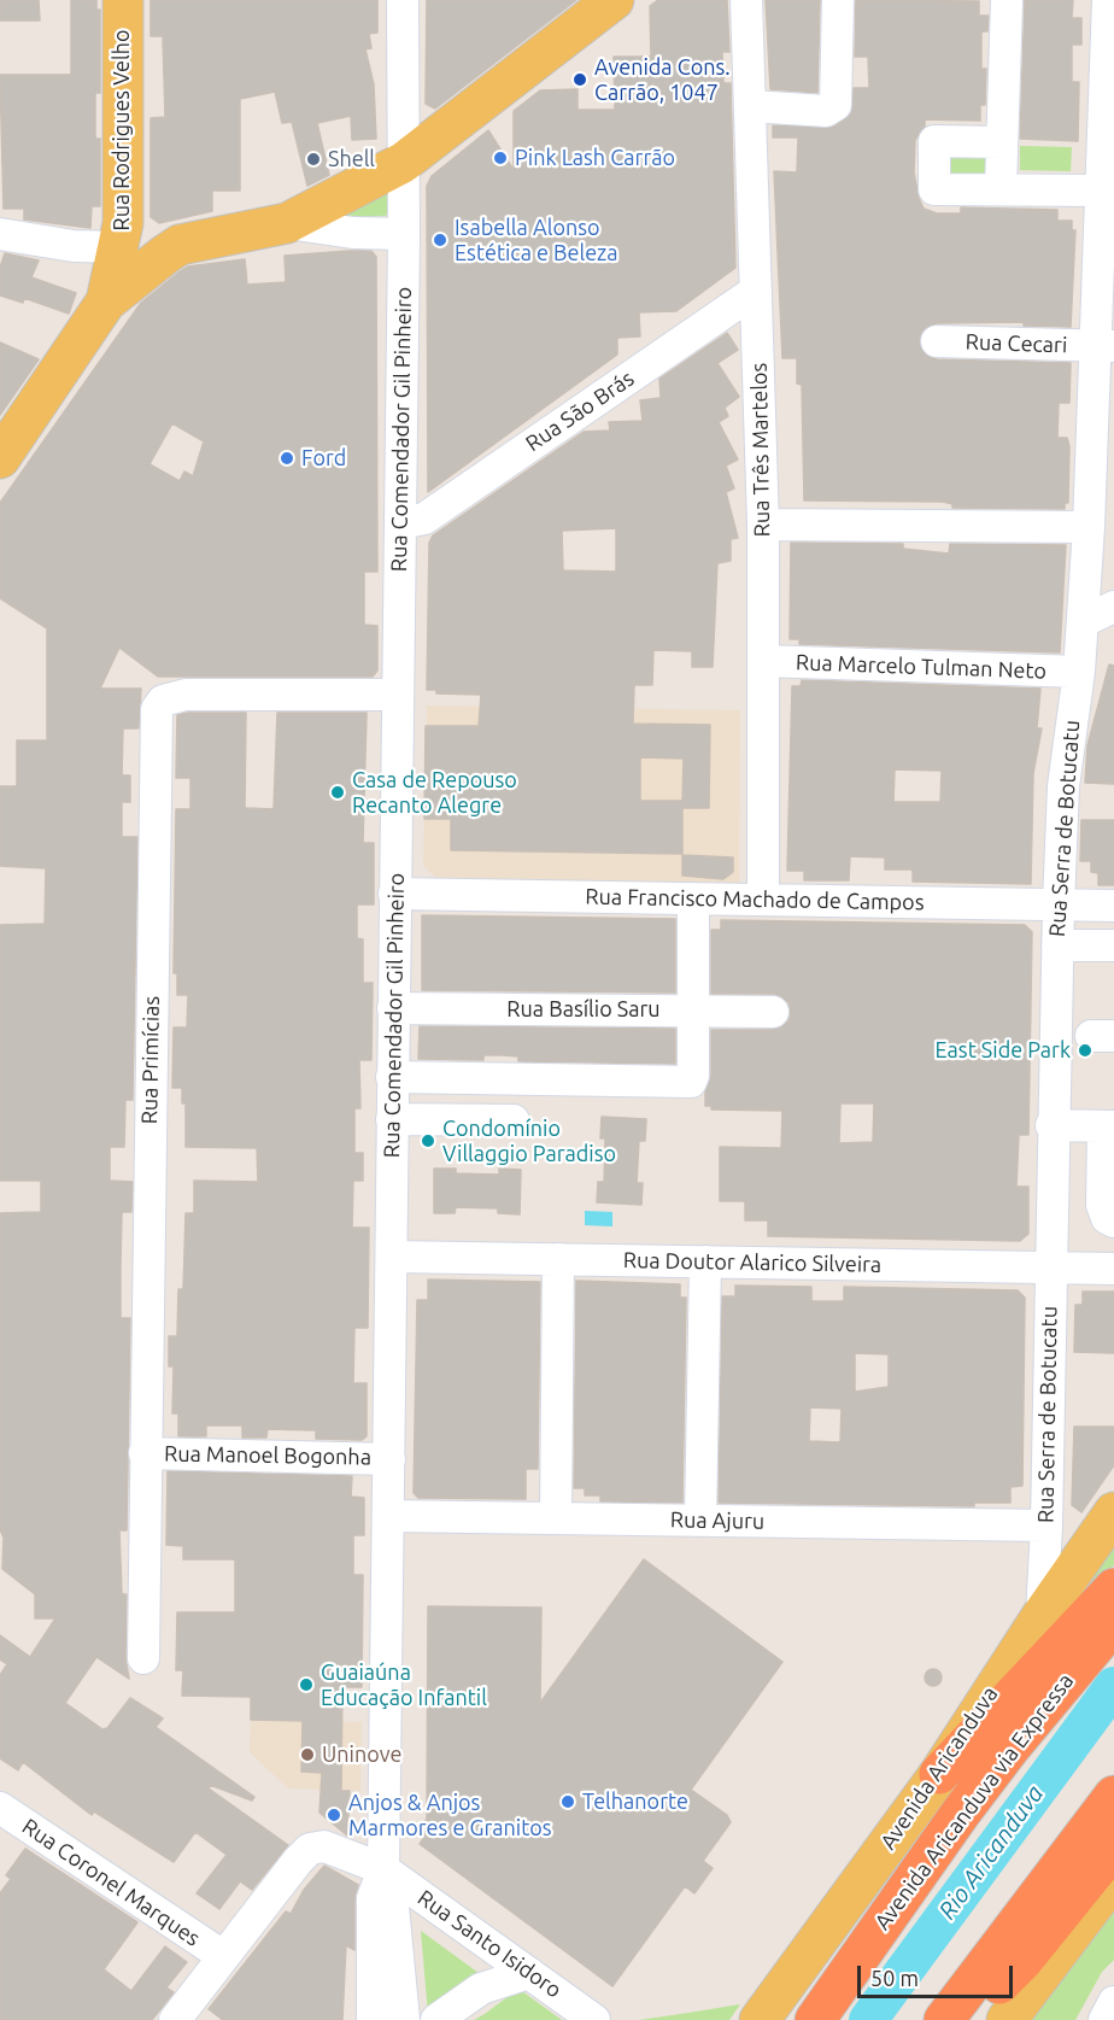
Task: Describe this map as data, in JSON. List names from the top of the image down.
{
  "streets": {
    "highway": ["Avenida Aricanduva via Expressa"],
    "main road": ["Rua Rodrigues Velho", "Avenida Aricanduva"],
    "street": [
      "Rua Cecari",
      "Rua São Brás",
      "Rua Comendador Gil Pinheiro",
      "Rua Três Martelos",
      "Rua Marcelo Tulman Neto",
      "Rua Serra de Botucatu",
      "Rua Francisco Machado de Campos",
      "Rua Basílio Saru",
      "Rua Primícias",
      "Rua Doutor Alarico Silveira",
      "Rua Manoel Bogonha",
      "Rua Ajuru",
      "Rua Coronel Marques",
      "Rua Santo Isidoro"
    ]
  },
  "crossings": [
    ["Rua Cecari", "Rua Serra de Botucatu"],
    ["Rua São Brás", "Rua Comendador Gil Pinheiro"],
    ["Rua São Brás", "Rua Três Martelos"],
    ["Rua Comendador Gil Pinheiro", "Rua Francisco Machado de Campos"],
    ["Rua Comendador Gil Pinheiro", "Rua Basílio Saru"],
    ["Rua Comendador Gil Pinheiro", "Rua Primícias"],
    ["Rua Comendador Gil Pinheiro", "Rua Doutor Alarico Silveira"],
    ["Rua Comendador Gil Pinheiro", "Rua Manoel Bogonha"],
    ["Rua Comendador Gil Pinheiro", "Rua Ajuru"],
    ["Rua Comendador Gil Pinheiro", "Rua Santo Isidoro"],
    ["Rua Três Martelos", "Rua Marcelo Tulman Neto"],
    ["Rua Três Martelos", "Rua Francisco Machado de Campos"],
    ["Rua Marcelo Tulman Neto", "Rua Serra de Botucatu"],
    ["Rua Serra de Botucatu", "Rua Francisco Machado de Campos"],
    ["Rua Serra de Botucatu", "Rua Doutor Alarico Silveira"],
    ["Rua Serra de Botucatu", "Rua Ajuru"],
    ["Rua Serra de Botucatu", "Avenida Aricanduva"],
    ["Rua Primícias", "Rua Manoel Bogonha"],
    ["Rua Coronel Marques", "Rua Santo Isidoro"]
  ],
  "water": ["Rio Aricanduva"],
  "places": [
    "Avenida Cons. Carrão, 1047",
    "Pink Lash Carrão",
    "Shell",
    "Isabella Alonso Estética e Beleza",
    "Ford",
    "Casa de Repouso Recanto Alegre",
    "East Side Park",
    "Condomínio Villaggio Paradiso",
    "Guaiaúna Educação Infantil",
    "Uninove",
    "Telhanorte",
    "Anjos & Anjos Marmores e Granitos"
  ],
  "scale_bar": "50 m"
}
